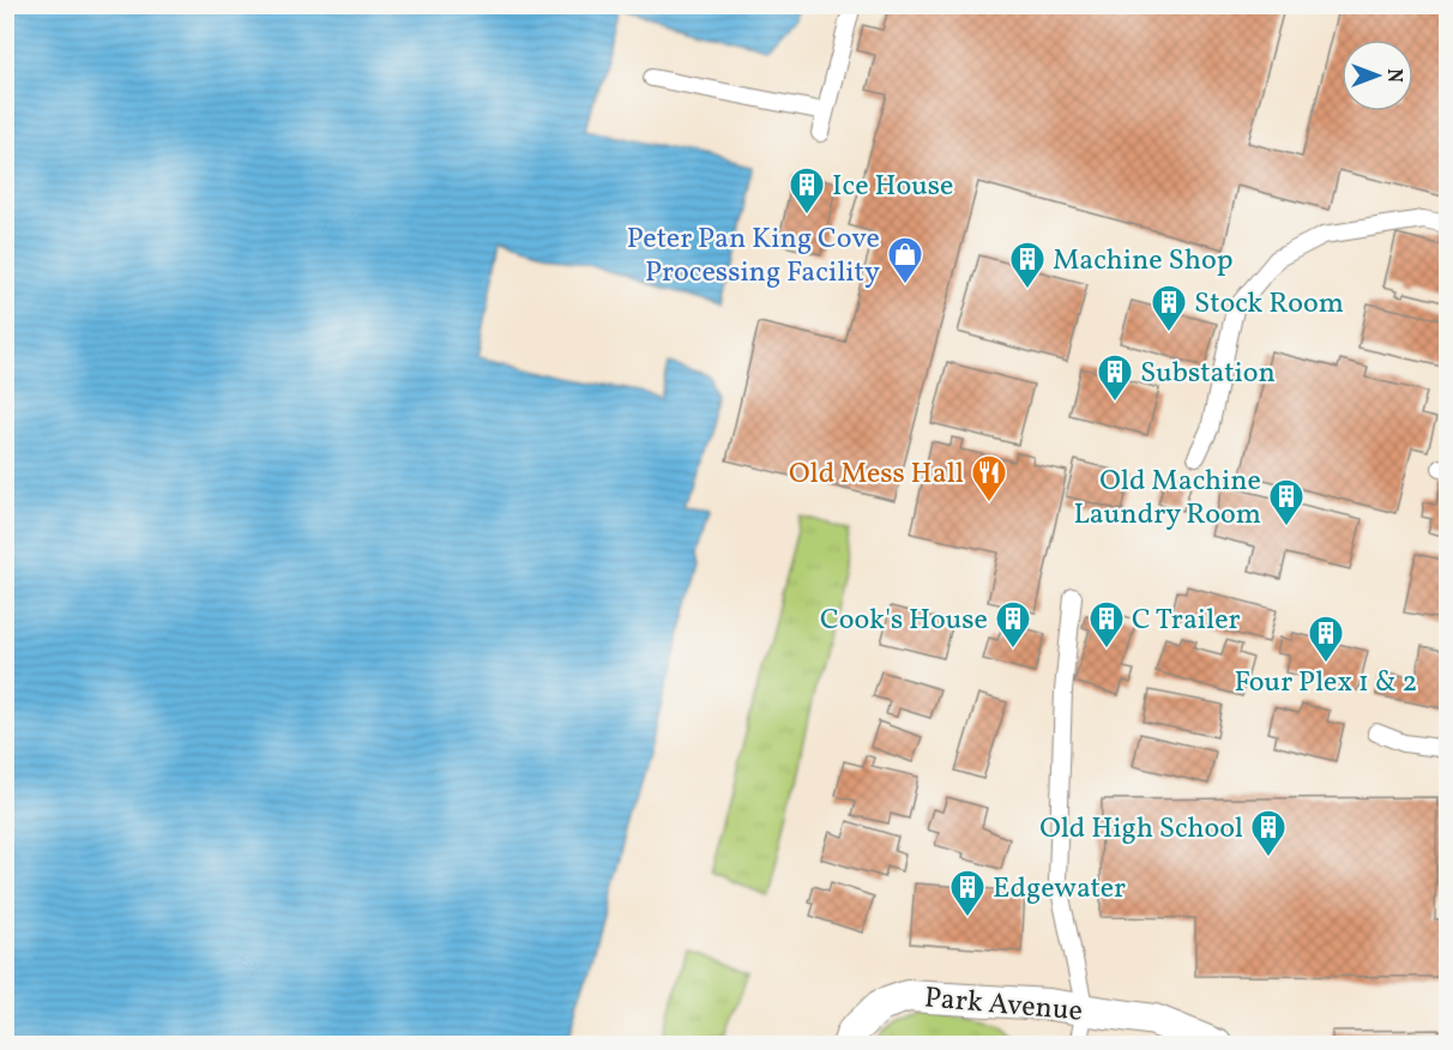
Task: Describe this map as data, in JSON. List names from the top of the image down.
{
  "streets": {
    "street": ["Park Avenue"]
  },
  "places": {
    "building": [
      "Ice House",
      "Machine Shop",
      "Stock Room",
      "Substation",
      "Old Machine Laundry Room",
      "Cook's House",
      "C Trailer",
      "Four Plex 1 & 2",
      "Old High School",
      "Edgewater"
    ],
    "shop": ["Peter Pan King Cove Processing Facility"],
    "restaurant": ["Old Mess Hall"]
  },
  "north": "right"
}
